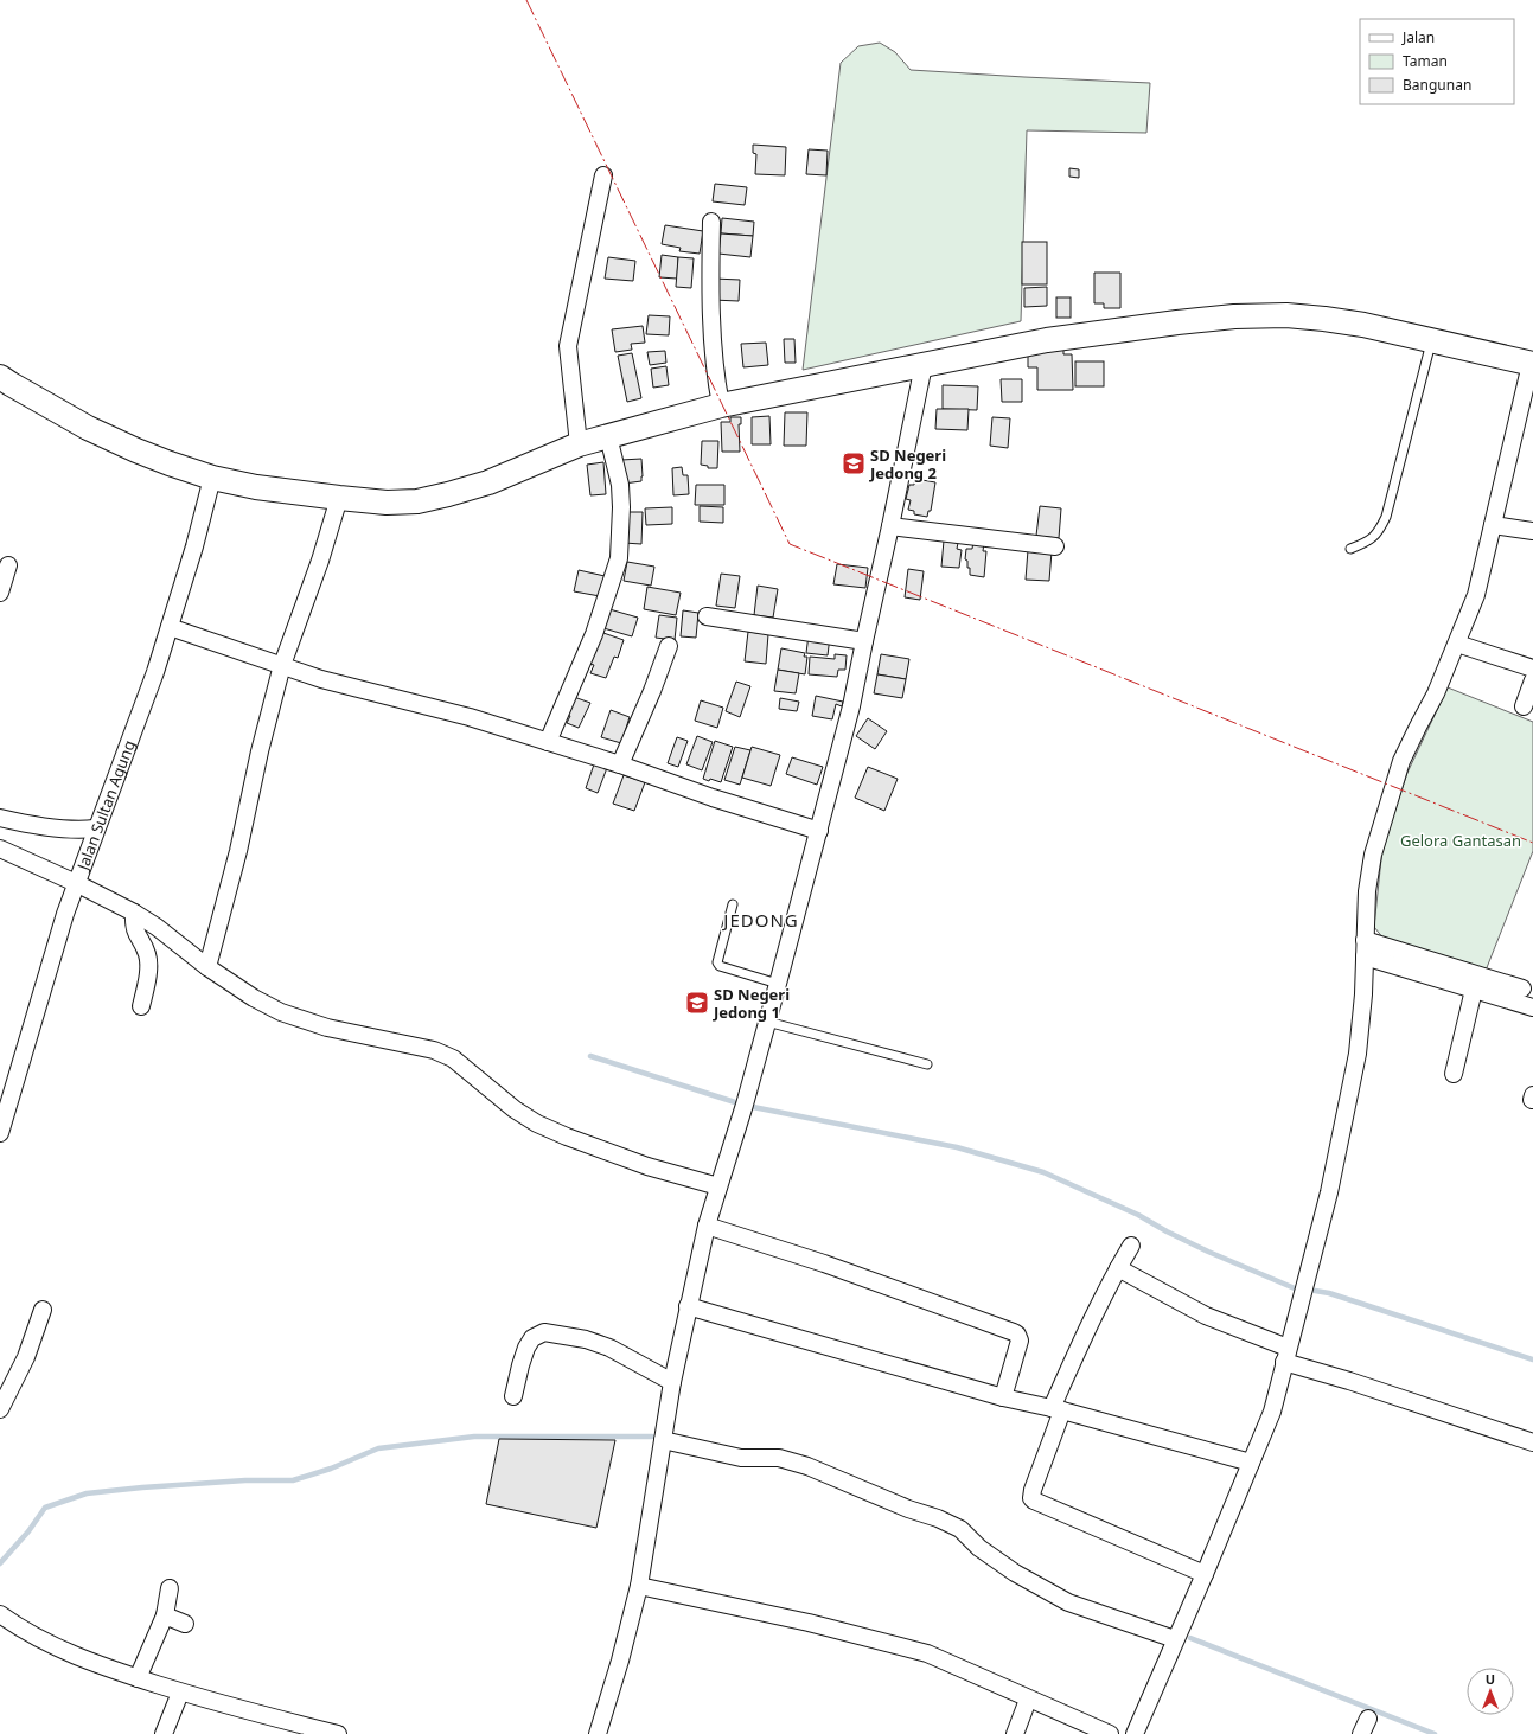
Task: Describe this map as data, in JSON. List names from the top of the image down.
{
  "streets": {
    "street": ["Jalan Sultan Agung"]
  },
  "districts": ["JEDONG"],
  "parks": ["Gelora Gantasan"],
  "places": {
    "school or university": ["SD Negeri Jedong 2", "SD Negeri Jedong 1"]
  },
  "legend": ["Jalan", "Taman", "Bangunan"],
  "north": "top"
}
